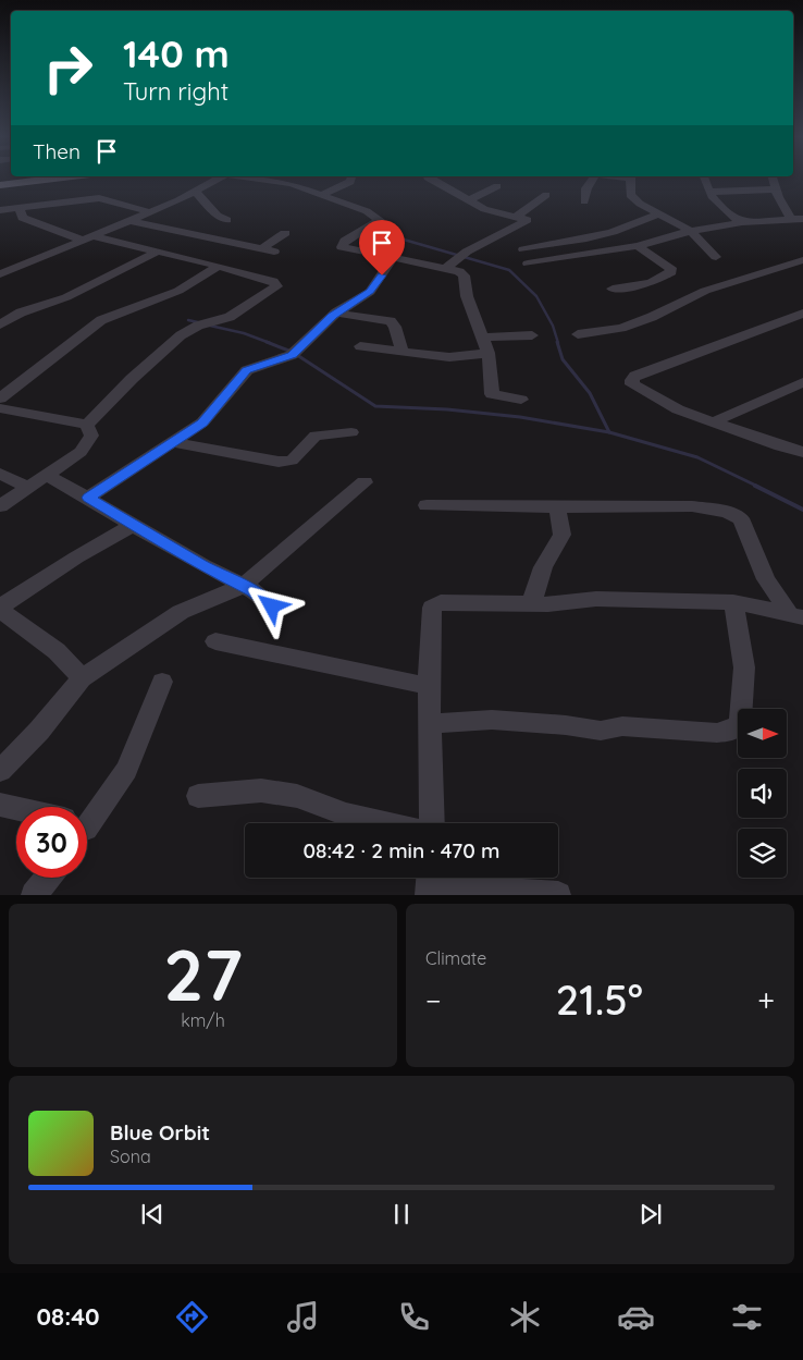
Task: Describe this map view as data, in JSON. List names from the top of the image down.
{
  "north": "right",
  "page": {
    "turn": ["140 m", "Turn right"],
    "then": "Then",
    "limit": "30",
    "trip": "08:42 · 2 min · 470 m",
    "tile": [
      ["27", "km/h"],
      "Climate"
    ],
    "heat": ["−", "21.5°", "+"],
    "song": ["Blue Orbit", "Sona"],
    "tabs": "08:40"
  }
}
